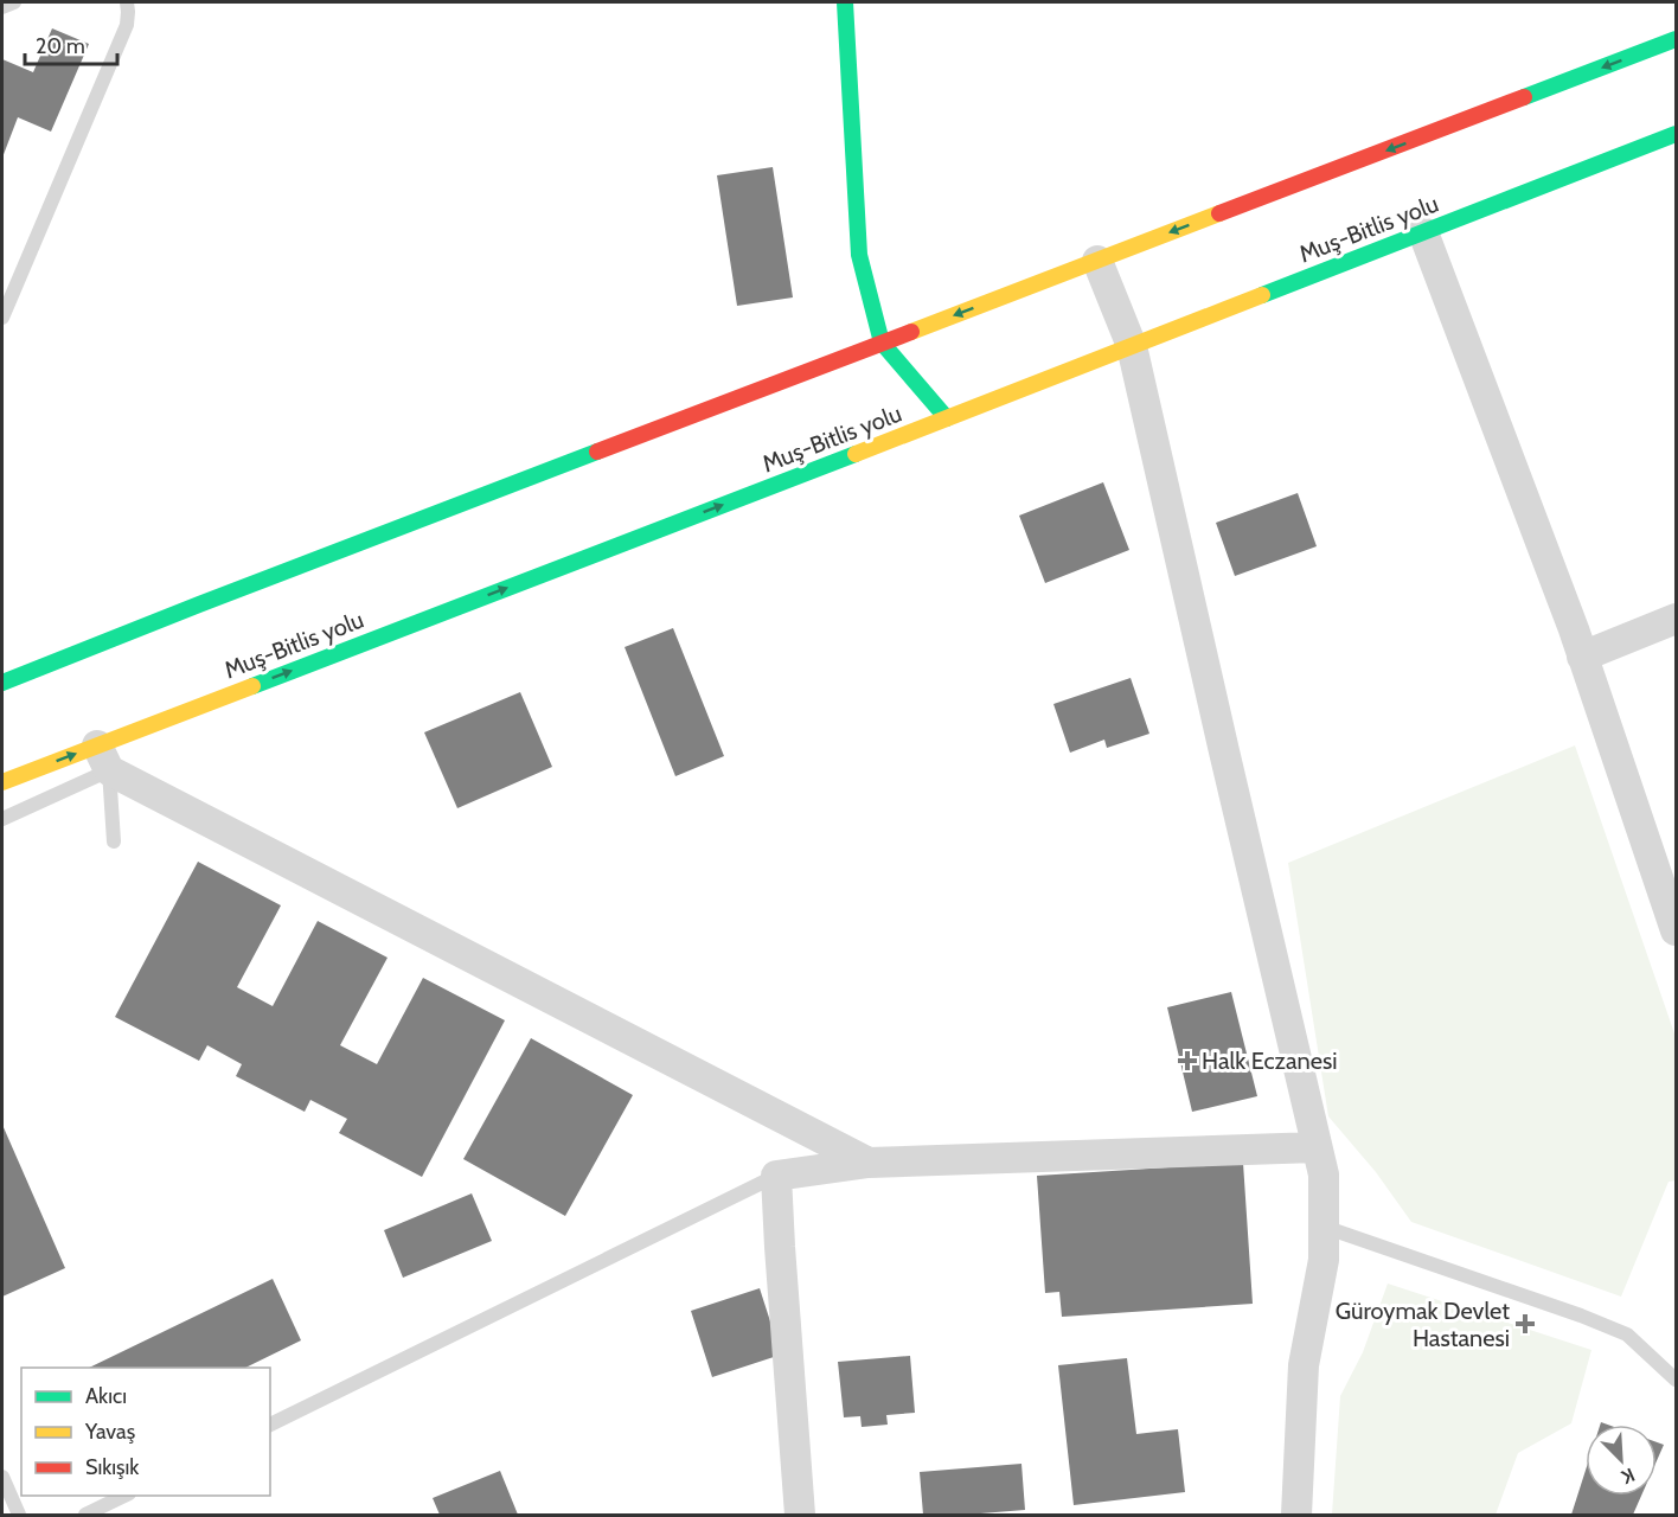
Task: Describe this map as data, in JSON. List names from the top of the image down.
{
  "streets": {
    "main road": ["Muş-Bitlis yolu"]
  },
  "places": {
    "health": ["Halk Eczanesi", "Güroymak Devlet Hastanesi"]
  },
  "legend": ["Akıcı", "Yavaş", "Sıkışık"],
  "scale_bar": "20 m",
  "north": "bottom right"
}
